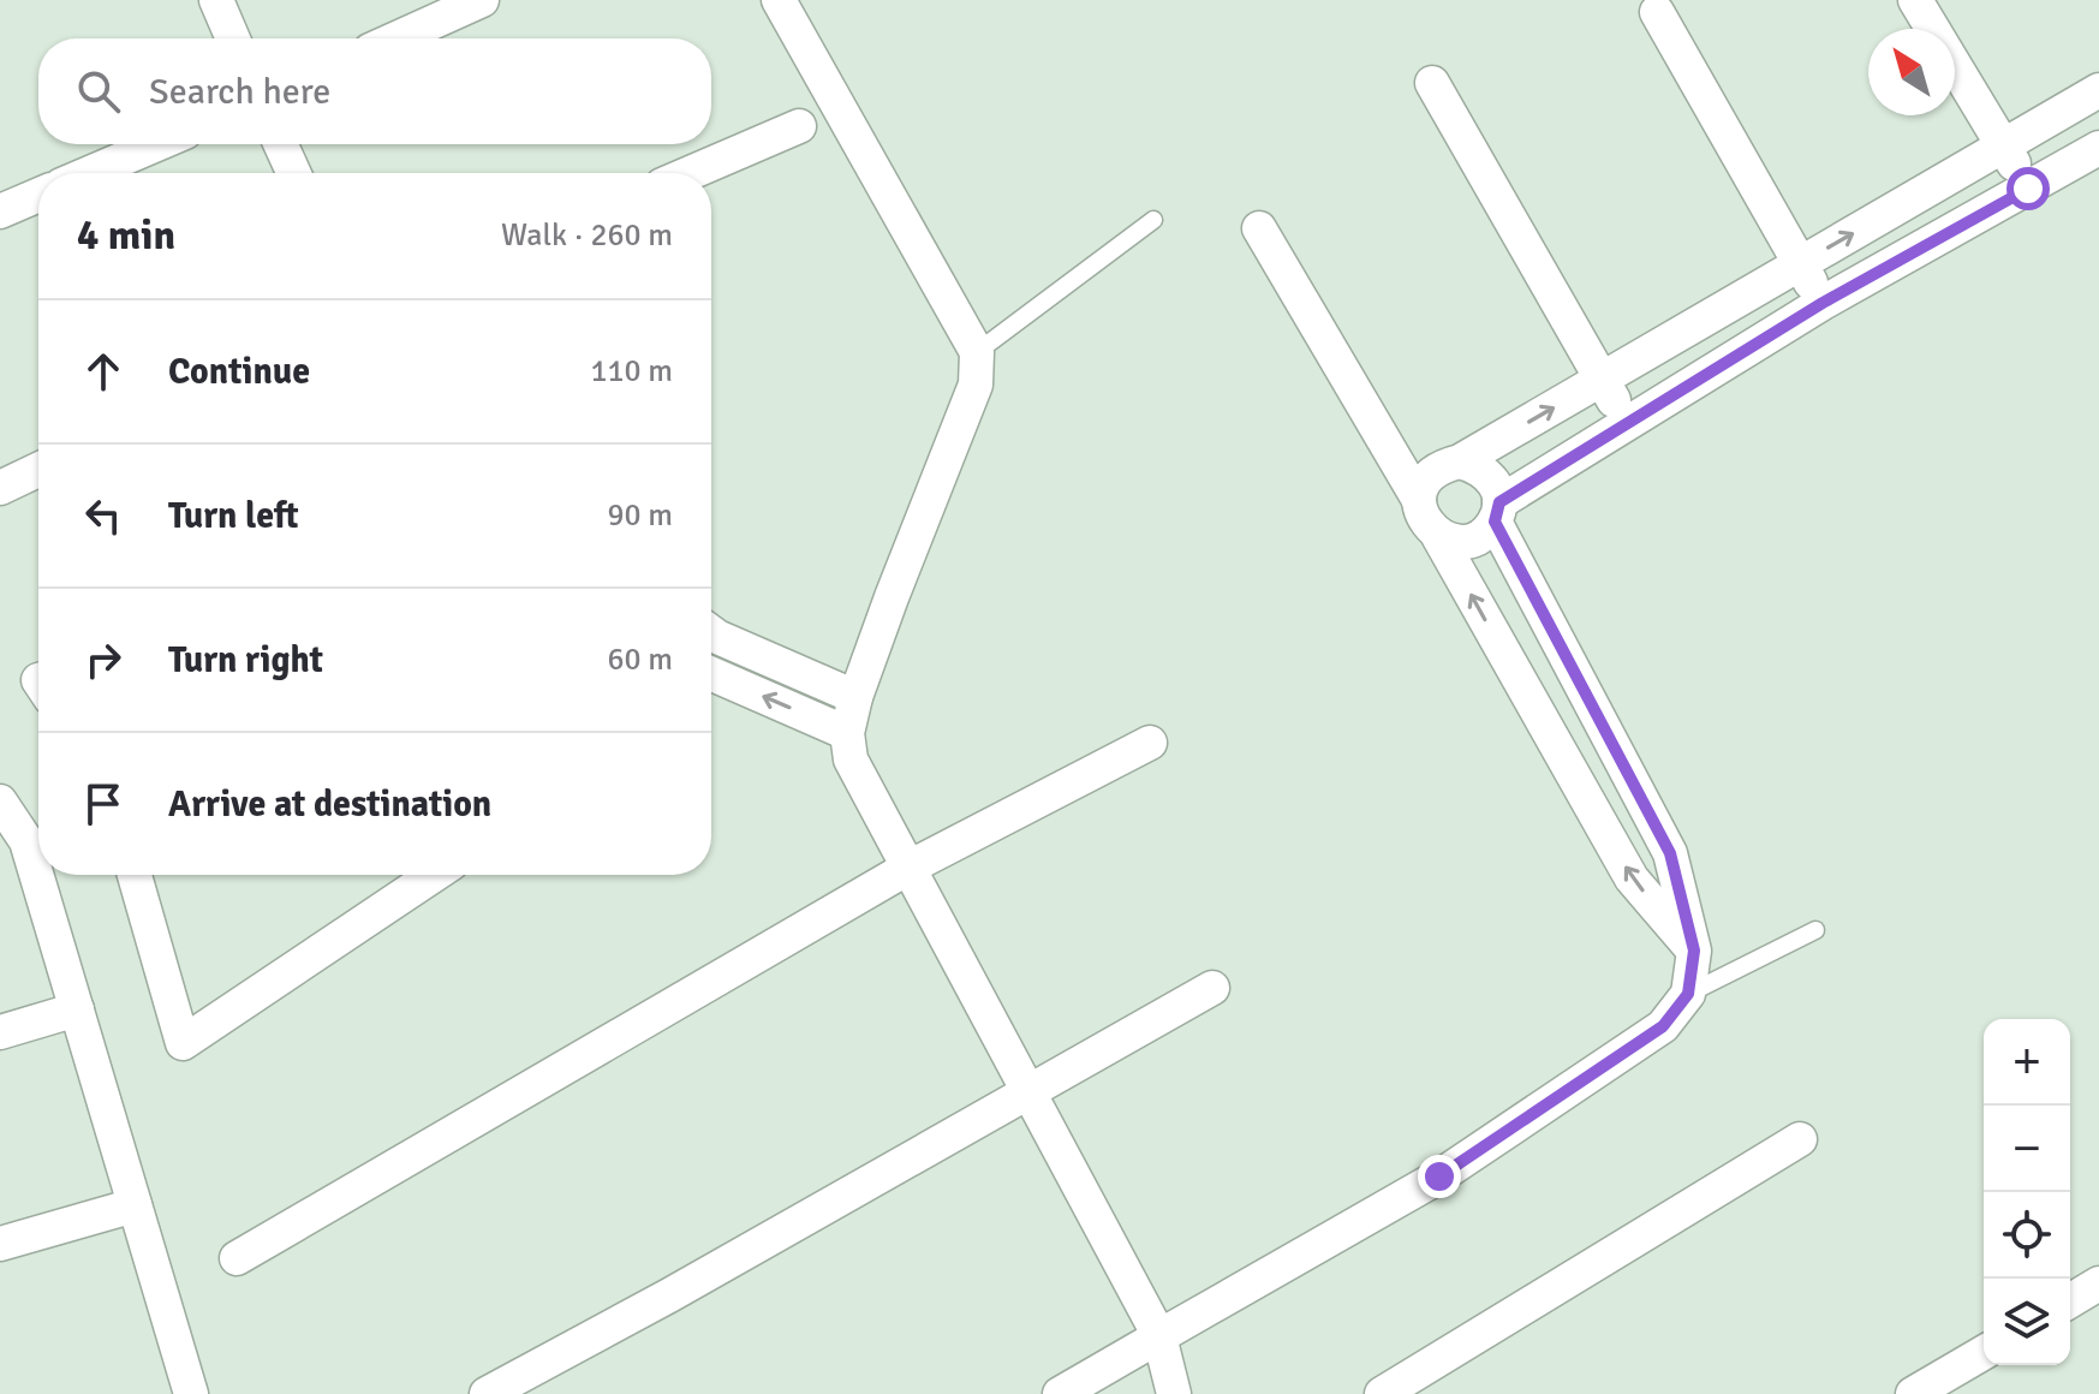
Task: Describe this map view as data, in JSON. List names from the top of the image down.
{
  "north": "top left",
  "page": {
    "search": "Search here",
    "heading": ["4 min", "Walk · 260 m"],
    "list": [
      ["Continue", "110 m"],
      ["Turn left", "90 m"],
      ["Turn right", "60 m"],
      "Arrive at destination"
    ],
    "map_buttons": ["+", "−"]
  }
}
